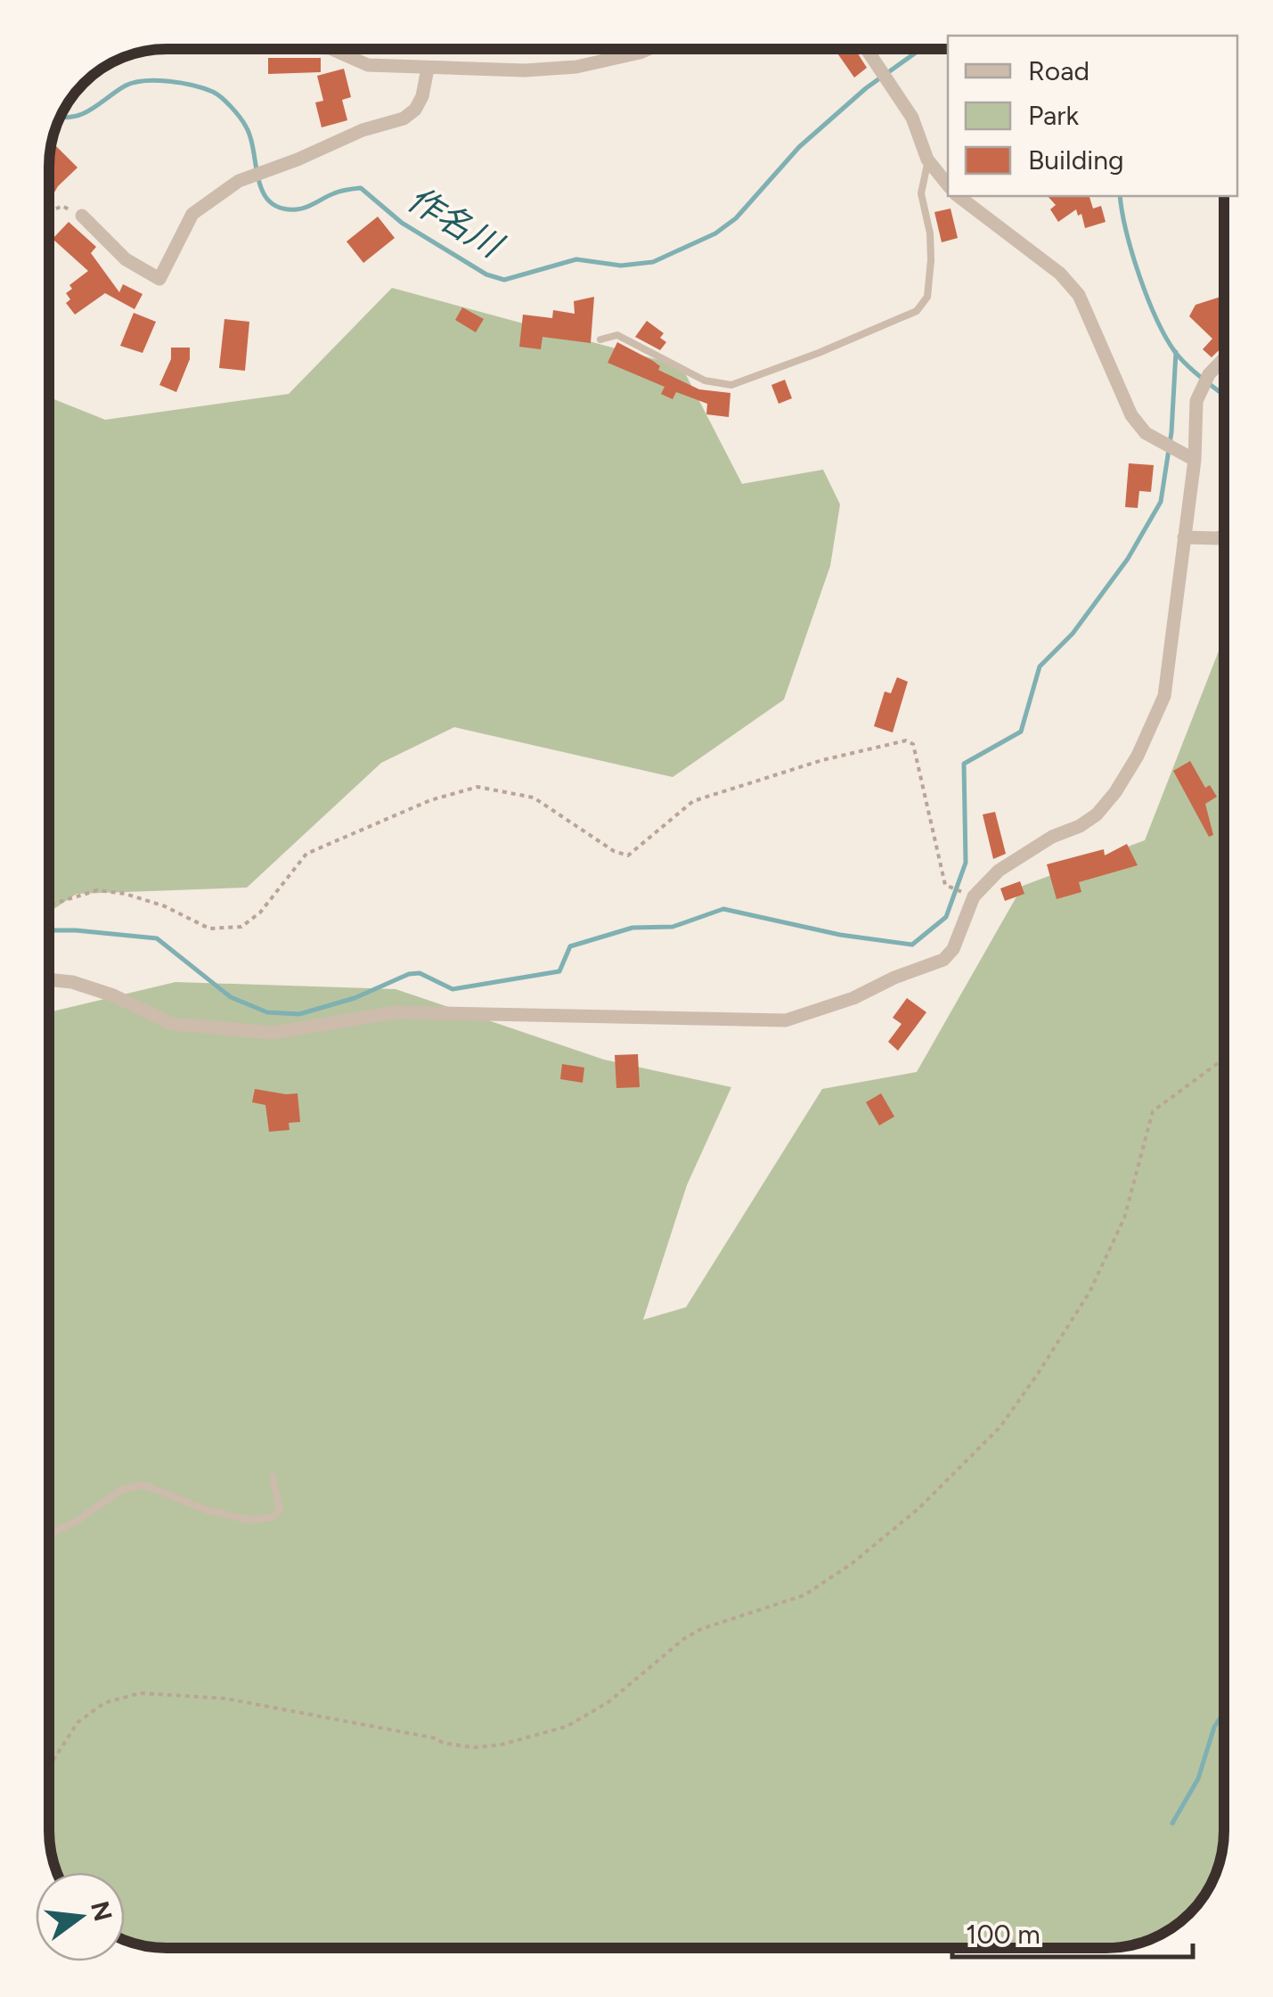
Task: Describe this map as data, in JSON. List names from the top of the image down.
{
  "water": ["作名川"],
  "legend": ["Road", "Park", "Building"],
  "scale_bar": "100 m",
  "north": "right"
}
